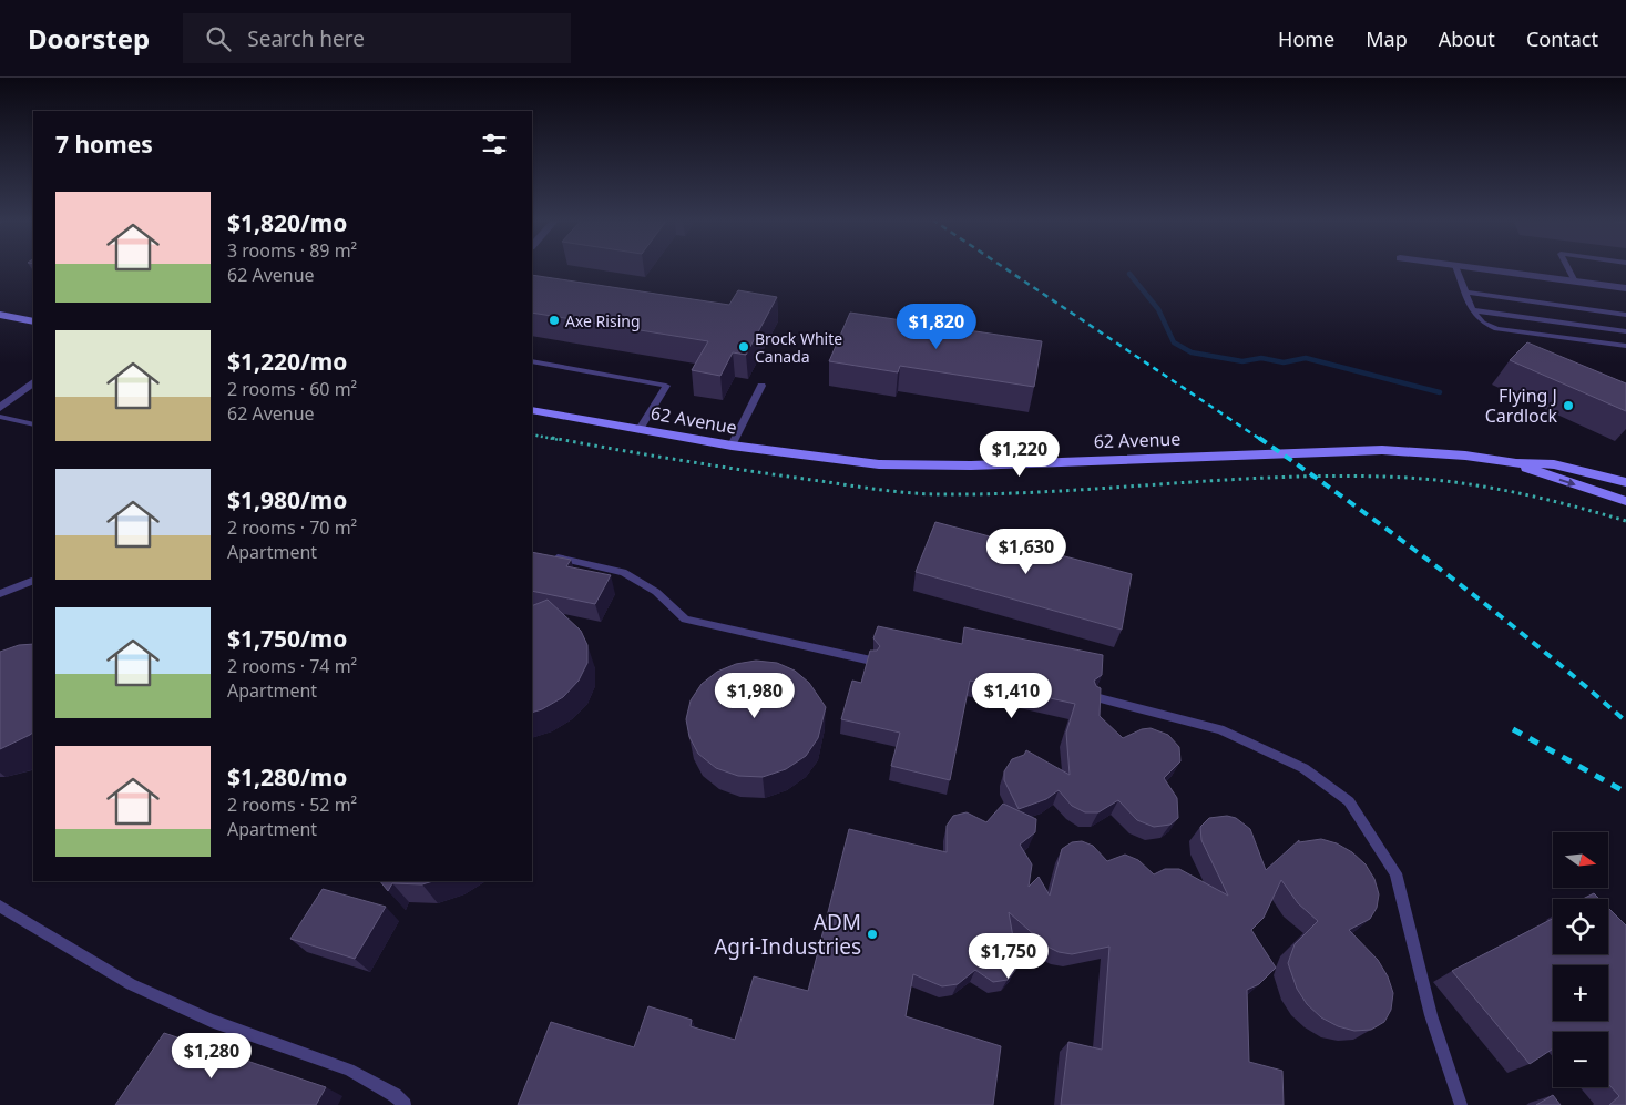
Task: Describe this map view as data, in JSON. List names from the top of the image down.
{
  "streets": {
    "main road": ["62 Avenue"]
  },
  "places": [
    "Axe Rising",
    "Brock White Canada",
    "Flying J Cardlock",
    "ADM Agri-Industries"
  ],
  "north": "right",
  "page": {
    "header": "Doorstep",
    "search": "Search here",
    "nav": [
      "Home",
      "Map",
      "About",
      "Contact"
    ],
    "heading": "7 homes",
    "list": [
      {
        "name": "$1,820/mo",
        "note": "3 rooms · 89 m² · 62 Avenue"
      },
      {
        "name": "$1,220/mo",
        "note": "2 rooms · 60 m² · 62 Avenue"
      },
      {
        "name": "$1,980/mo",
        "note": "2 rooms · 70 m² · Apartment"
      },
      {
        "name": "$1,750/mo",
        "note": "2 rooms · 74 m² · Apartment"
      },
      {
        "name": "$1,280/mo",
        "note": "2 rooms · 52 m² · Apartment"
      }
    ],
    "price": [
      "$1,820",
      "$1,220",
      "$1,630",
      "$1,980",
      "$1,410",
      "$1,750",
      "$1,280"
    ],
    "map_buttons": ["+", "−"]
  }
}
